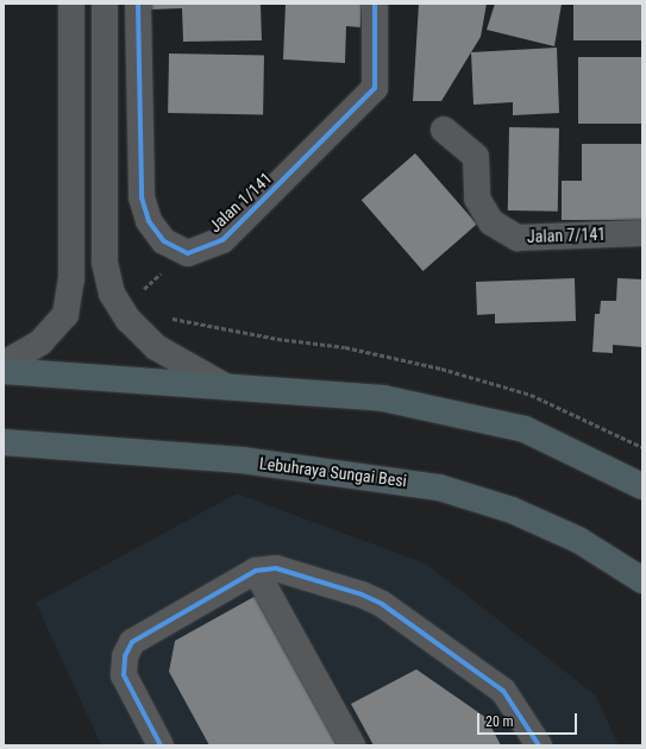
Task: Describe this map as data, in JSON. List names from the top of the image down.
{
  "streets": {
    "highway": ["Lebuhraya Sungai Besi"],
    "street": ["Jalan 1/141", "Jalan 7/141"]
  },
  "scale_bar": "20 m"
}
